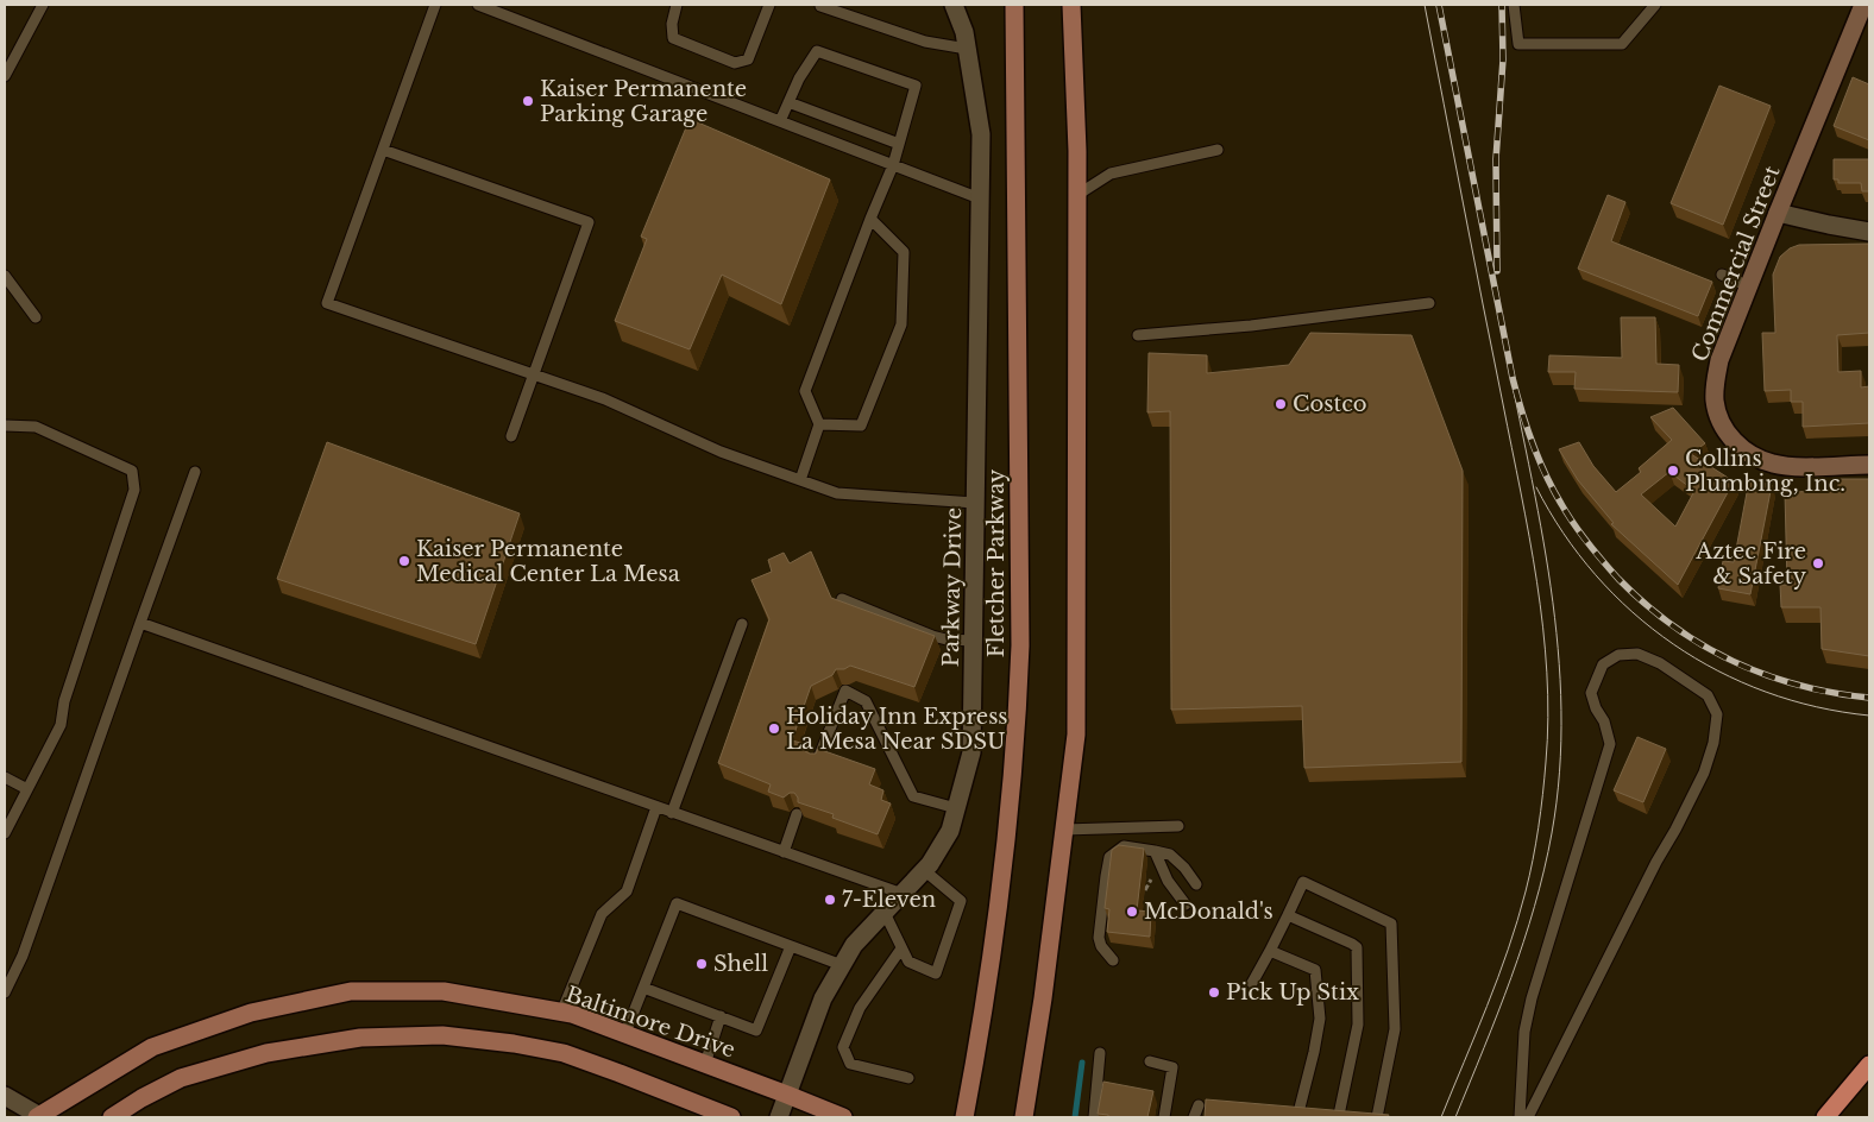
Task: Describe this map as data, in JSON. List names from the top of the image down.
{
  "streets": {
    "main road": ["Commercial Street", "Fletcher Parkway", "Baltimore Drive"],
    "street": ["Parkway Drive"]
  },
  "crossings": [
    ["Parkway Drive", "Baltimore Drive"]
  ],
  "places": [
    "Kaiser Permanente Parking Garage",
    "Costco",
    "Collins Plumbing, Inc.",
    "Kaiser Permanente Medical Center La Mesa",
    "Aztec Fire & Safety",
    "Holiday Inn Express La Mesa Near SDSU",
    "7-Eleven",
    "McDonald's",
    "Shell",
    "Pick Up Stix"
  ]
}
